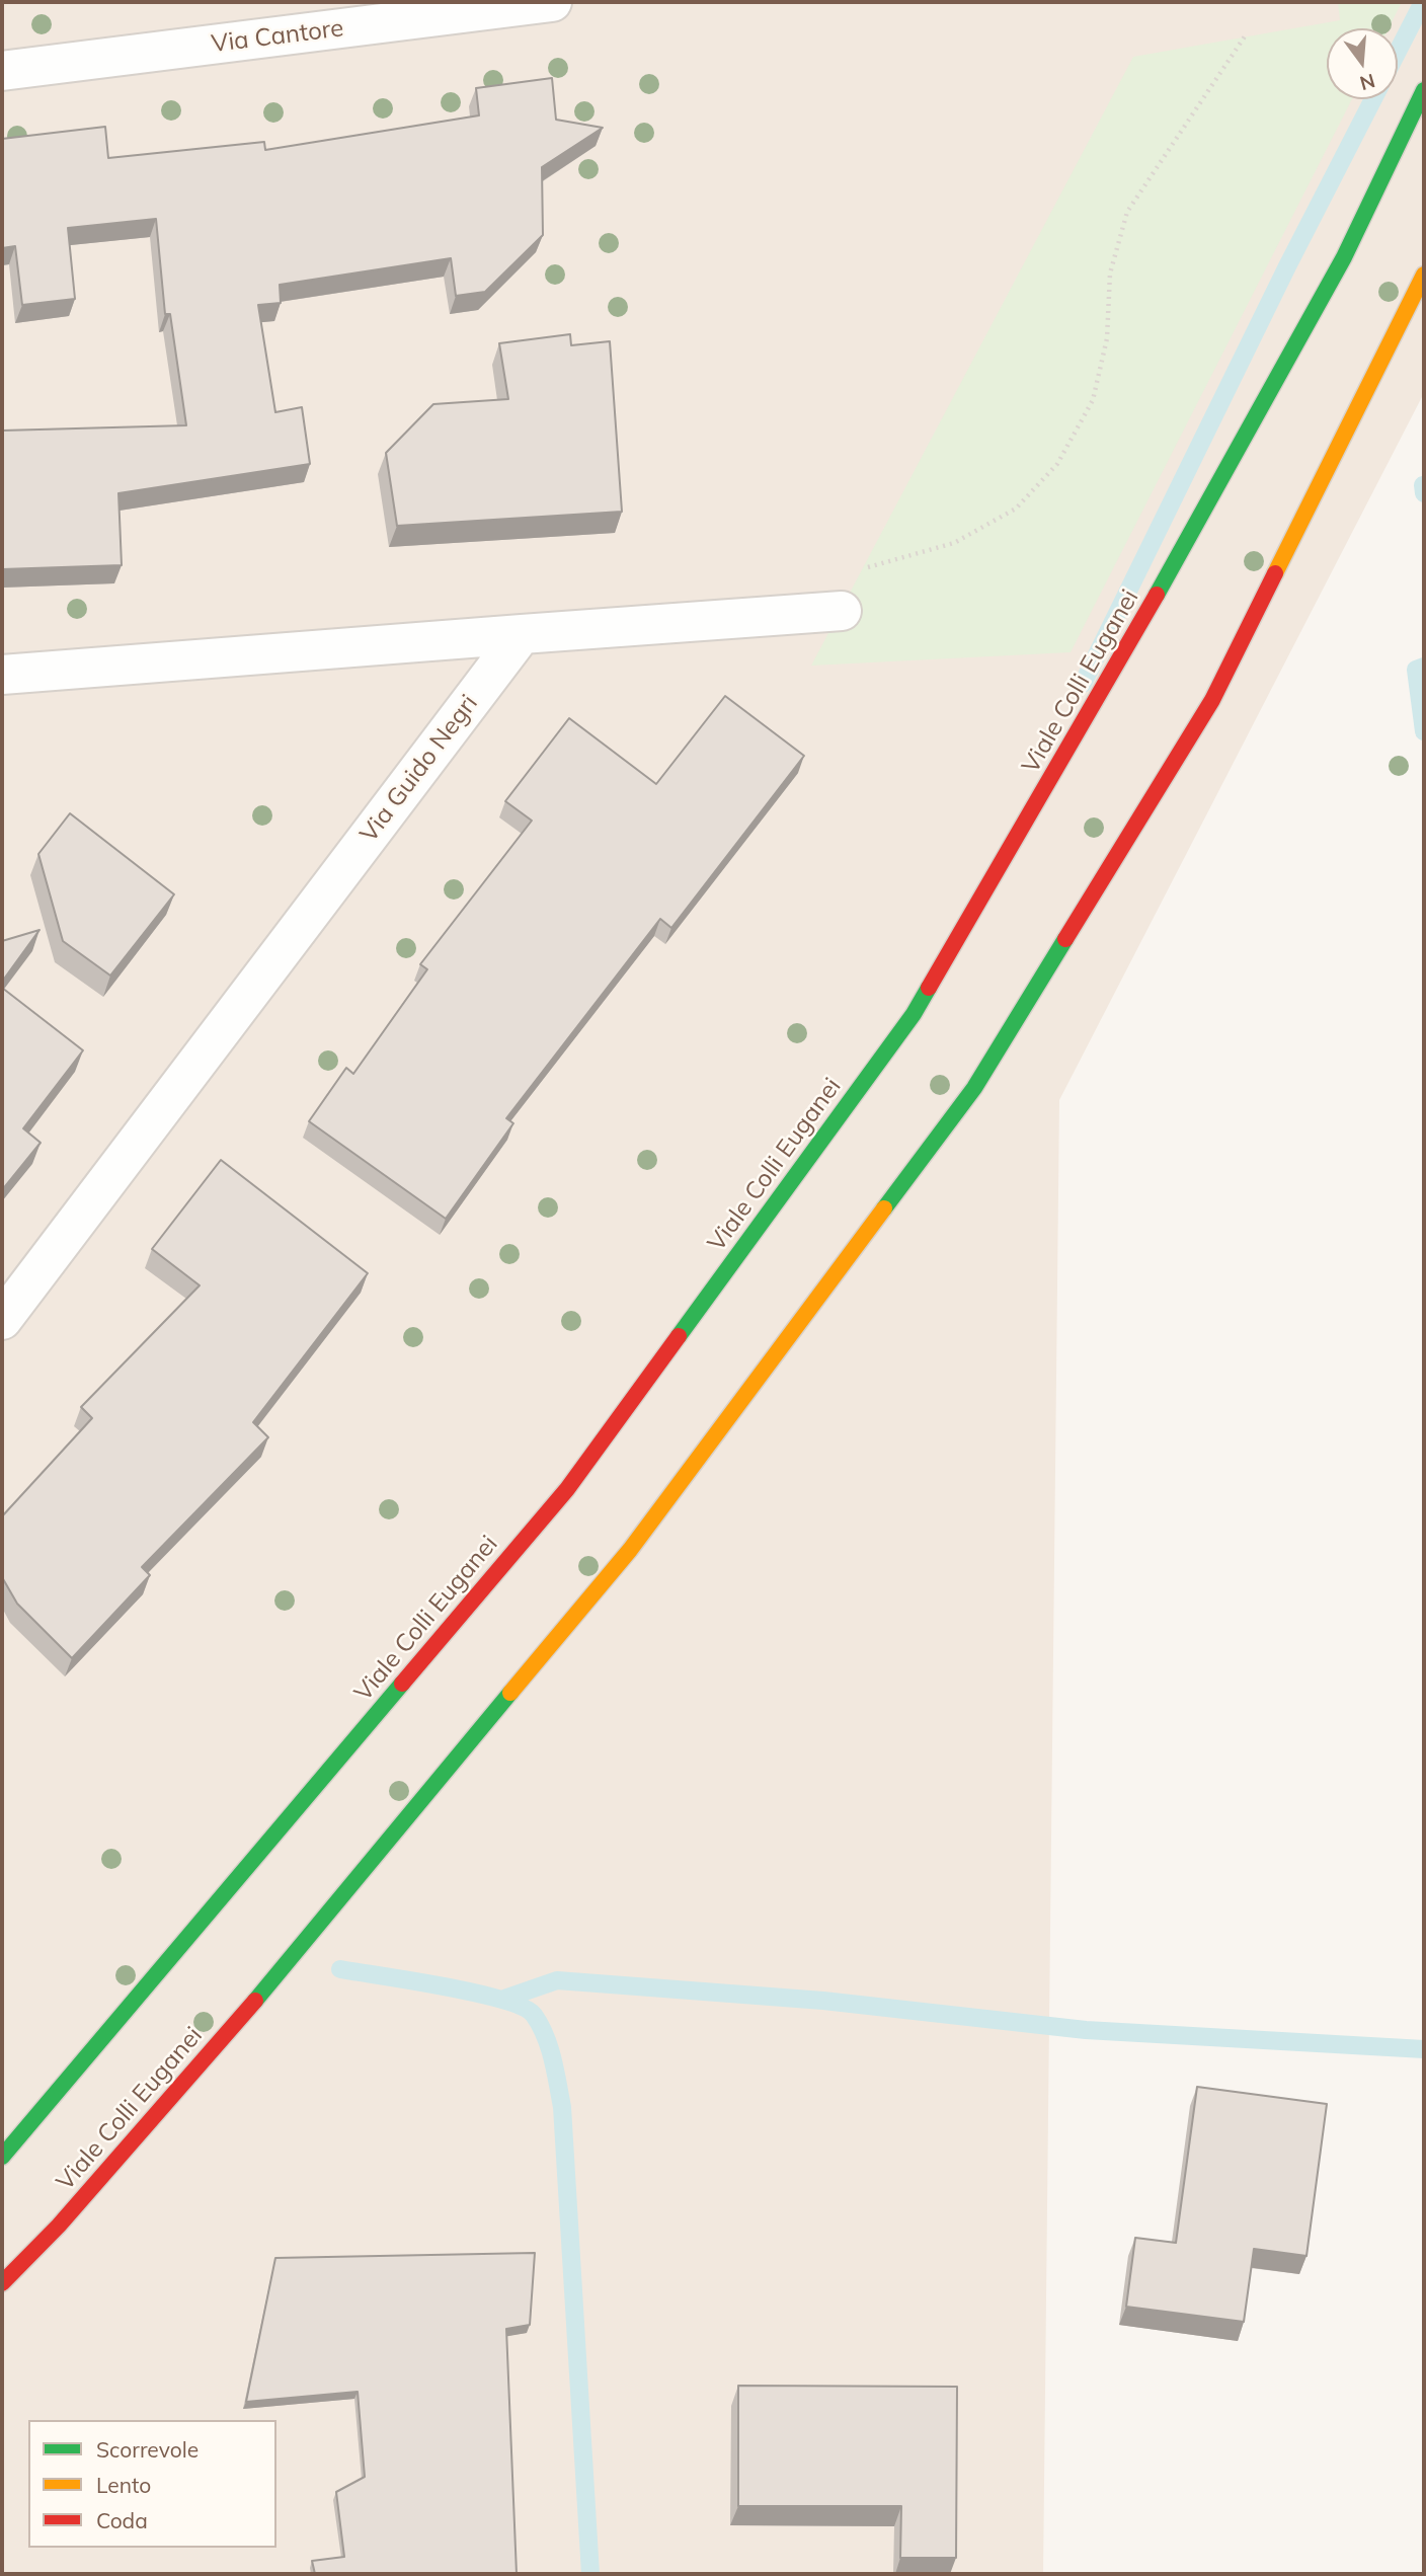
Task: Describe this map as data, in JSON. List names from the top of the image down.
{
  "streets": {
    "main road": ["Viale Colli Euganei"],
    "street": ["Via Cantore", "Via Guido Negri"]
  },
  "legend": ["Scorrevole", "Lento", "Coda"],
  "north": "bottom"
}
